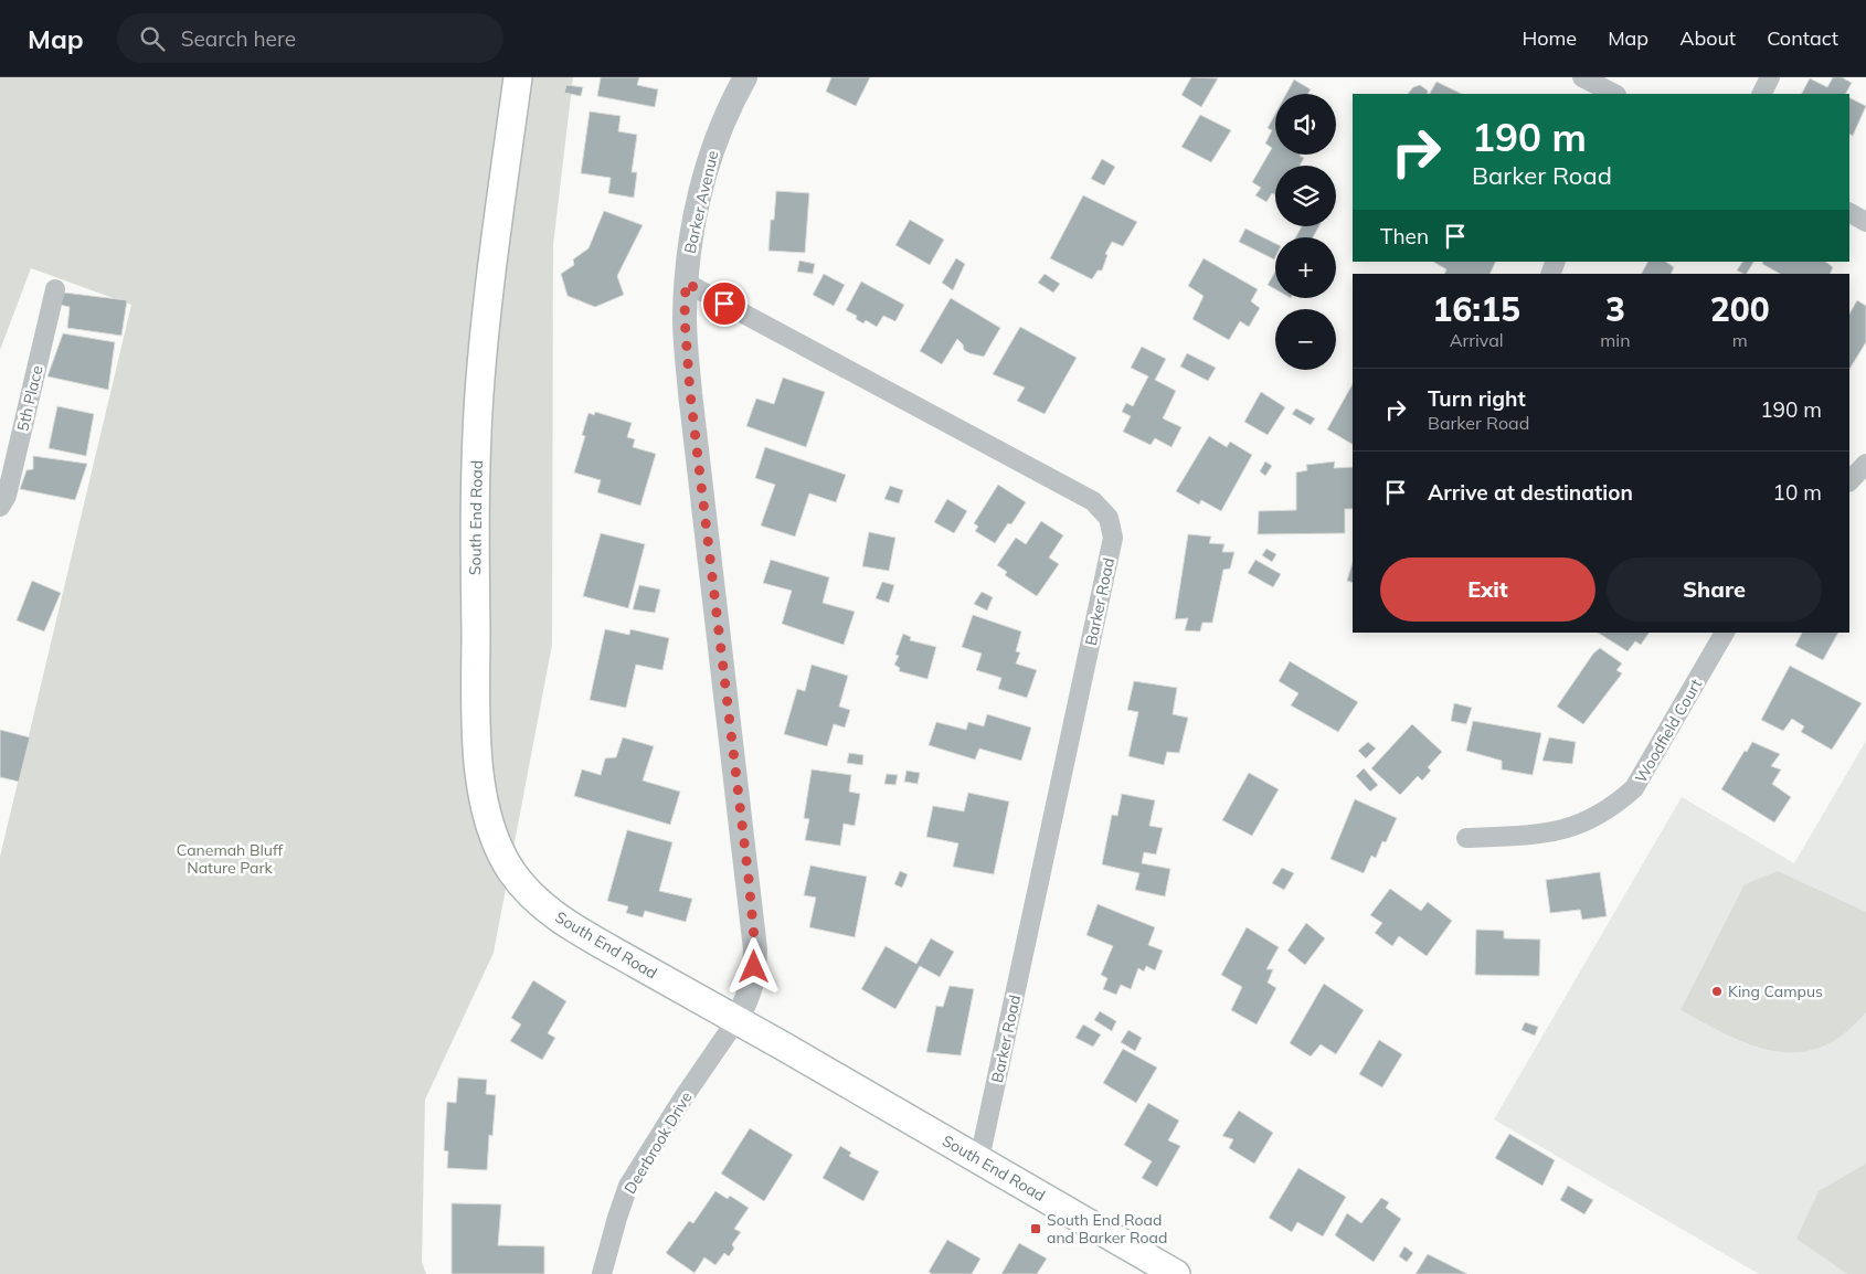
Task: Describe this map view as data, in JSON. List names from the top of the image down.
{
  "streets": {
    "main road": ["South End Road"],
    "street": [
      "Barker Avenue",
      "5th Place",
      "Barker Road",
      "Woodfield Court",
      "Deerbrook Drive"
    ]
  },
  "crossings": [
    ["Barker Avenue", "South End Road"],
    ["Barker Avenue", "Barker Road"],
    ["Barker Avenue", "Deerbrook Drive"],
    ["South End Road", "Barker Road"],
    ["South End Road", "Deerbrook Drive"]
  ],
  "parks": ["Canemah Bluff Nature Park"],
  "places": {
    "other": ["King Campus"],
    "transit": ["South End Road and Barker Road"]
  },
  "page": {
    "header": "Map",
    "search": "Search here",
    "nav": [
      "Home",
      "Map",
      "About",
      "Contact"
    ],
    "map_buttons": ["+", "−"],
    "turn": ["190 m", "Barker Road"],
    "then": "Then",
    "eta": [
      "16:15",
      "Arrival",
      "3",
      "min",
      "200",
      "m"
    ],
    "list": [
      {
        "name": "Turn right",
        "note": "Barker Road",
        "value": "190 m"
      },
      {
        "name": "Arrive at destination",
        "value": "10 m"
      }
    ],
    "buttons": ["Exit", "Share"]
  }
}
